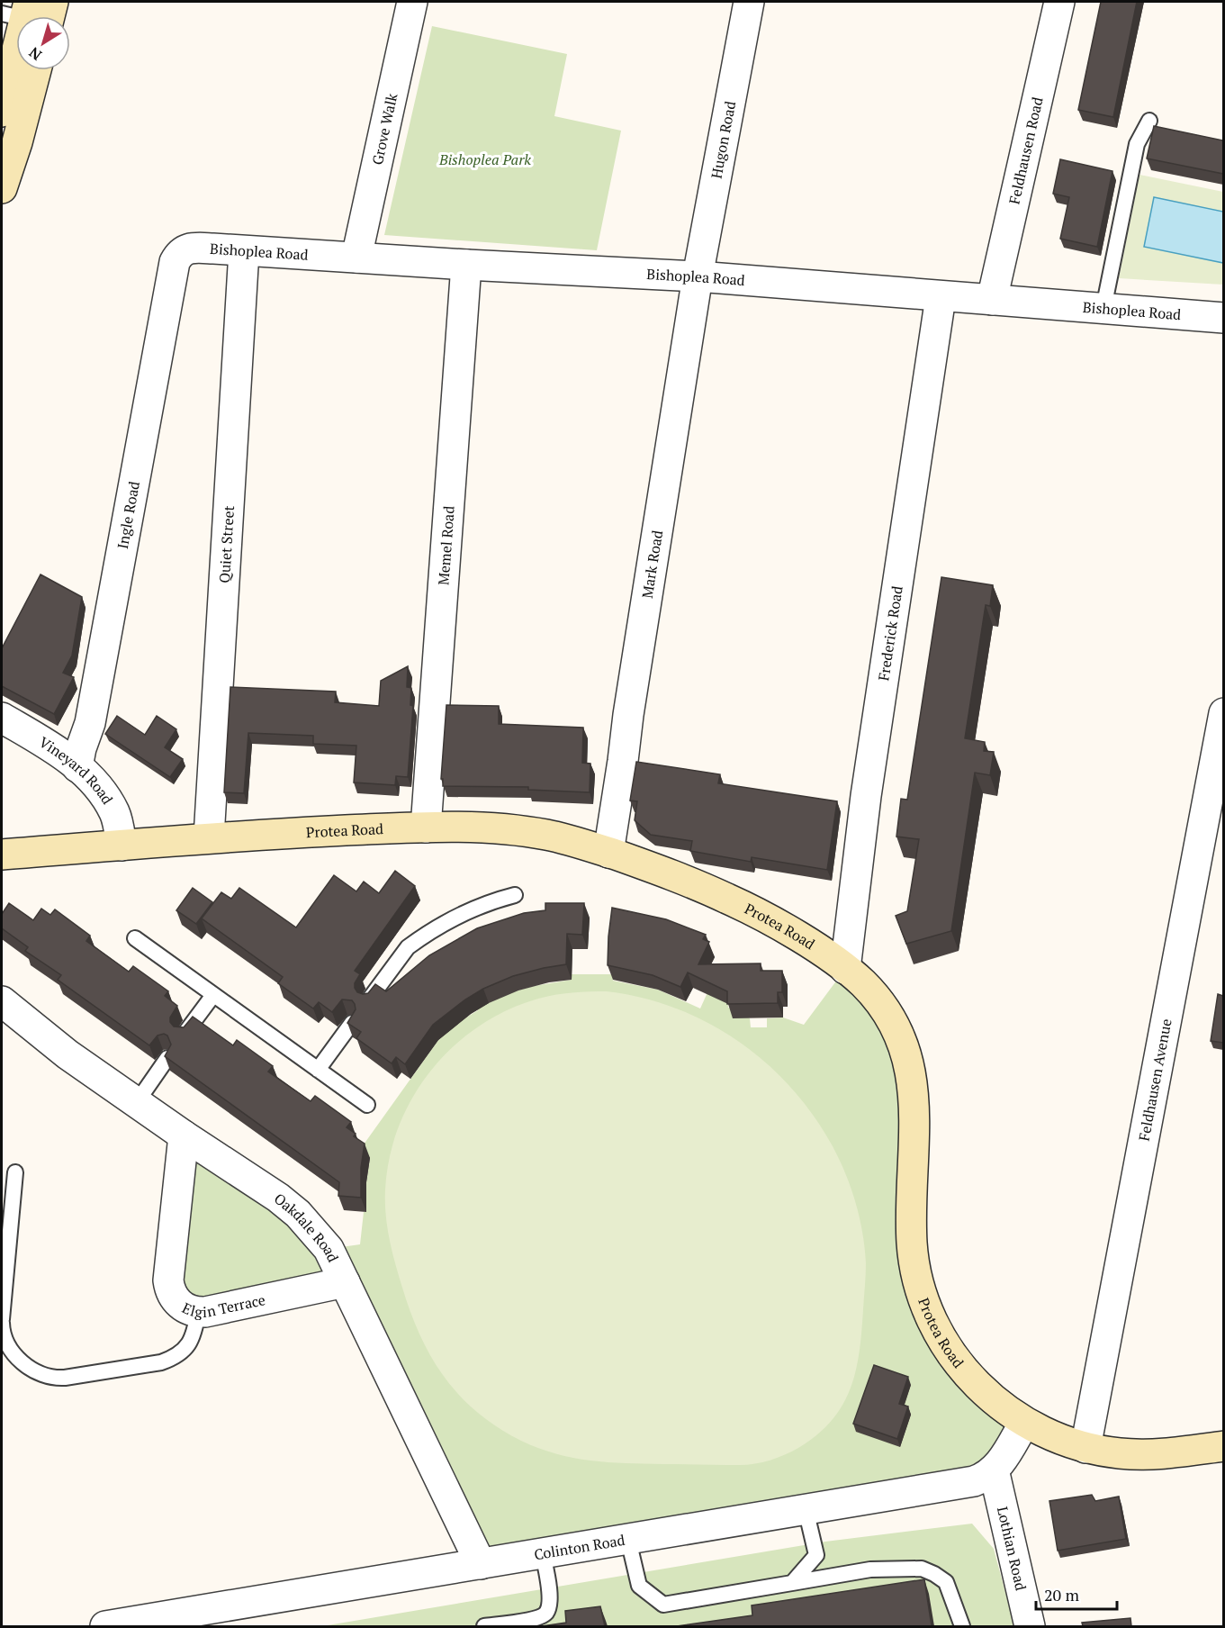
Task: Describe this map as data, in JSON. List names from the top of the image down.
{
  "streets": {
    "main road": ["Protea Road"],
    "street": [
      "Grove Walk",
      "Hugon Road",
      "Feldhausen Road",
      "Bishoplea Road",
      "Ingle Road",
      "Quiet Street",
      "Memel Road",
      "Mark Road",
      "Frederick Road",
      "Vineyard Road",
      "Feldhausen Avenue",
      "Oakdale Road",
      "Elgin Terrace",
      "Colinton Road",
      "Lothian Road"
    ]
  },
  "crossings": [
    ["Grove Walk", "Bishoplea Road"],
    ["Hugon Road", "Bishoplea Road"],
    ["Hugon Road", "Mark Road"],
    ["Feldhausen Road", "Bishoplea Road"],
    ["Bishoplea Road", "Ingle Road"],
    ["Bishoplea Road", "Quiet Street"],
    ["Bishoplea Road", "Memel Road"],
    ["Bishoplea Road", "Mark Road"],
    ["Bishoplea Road", "Frederick Road"],
    ["Ingle Road", "Vineyard Road"],
    ["Quiet Street", "Protea Road"],
    ["Memel Road", "Protea Road"],
    ["Mark Road", "Protea Road"],
    ["Frederick Road", "Protea Road"],
    ["Vineyard Road", "Protea Road"],
    ["Protea Road", "Feldhausen Avenue"],
    ["Protea Road", "Colinton Road"],
    ["Oakdale Road", "Elgin Terrace"],
    ["Oakdale Road", "Colinton Road"],
    ["Colinton Road", "Lothian Road"]
  ],
  "parks": ["Bishoplea Park"],
  "scale_bar": "20 m",
  "north": "bottom left"
}
